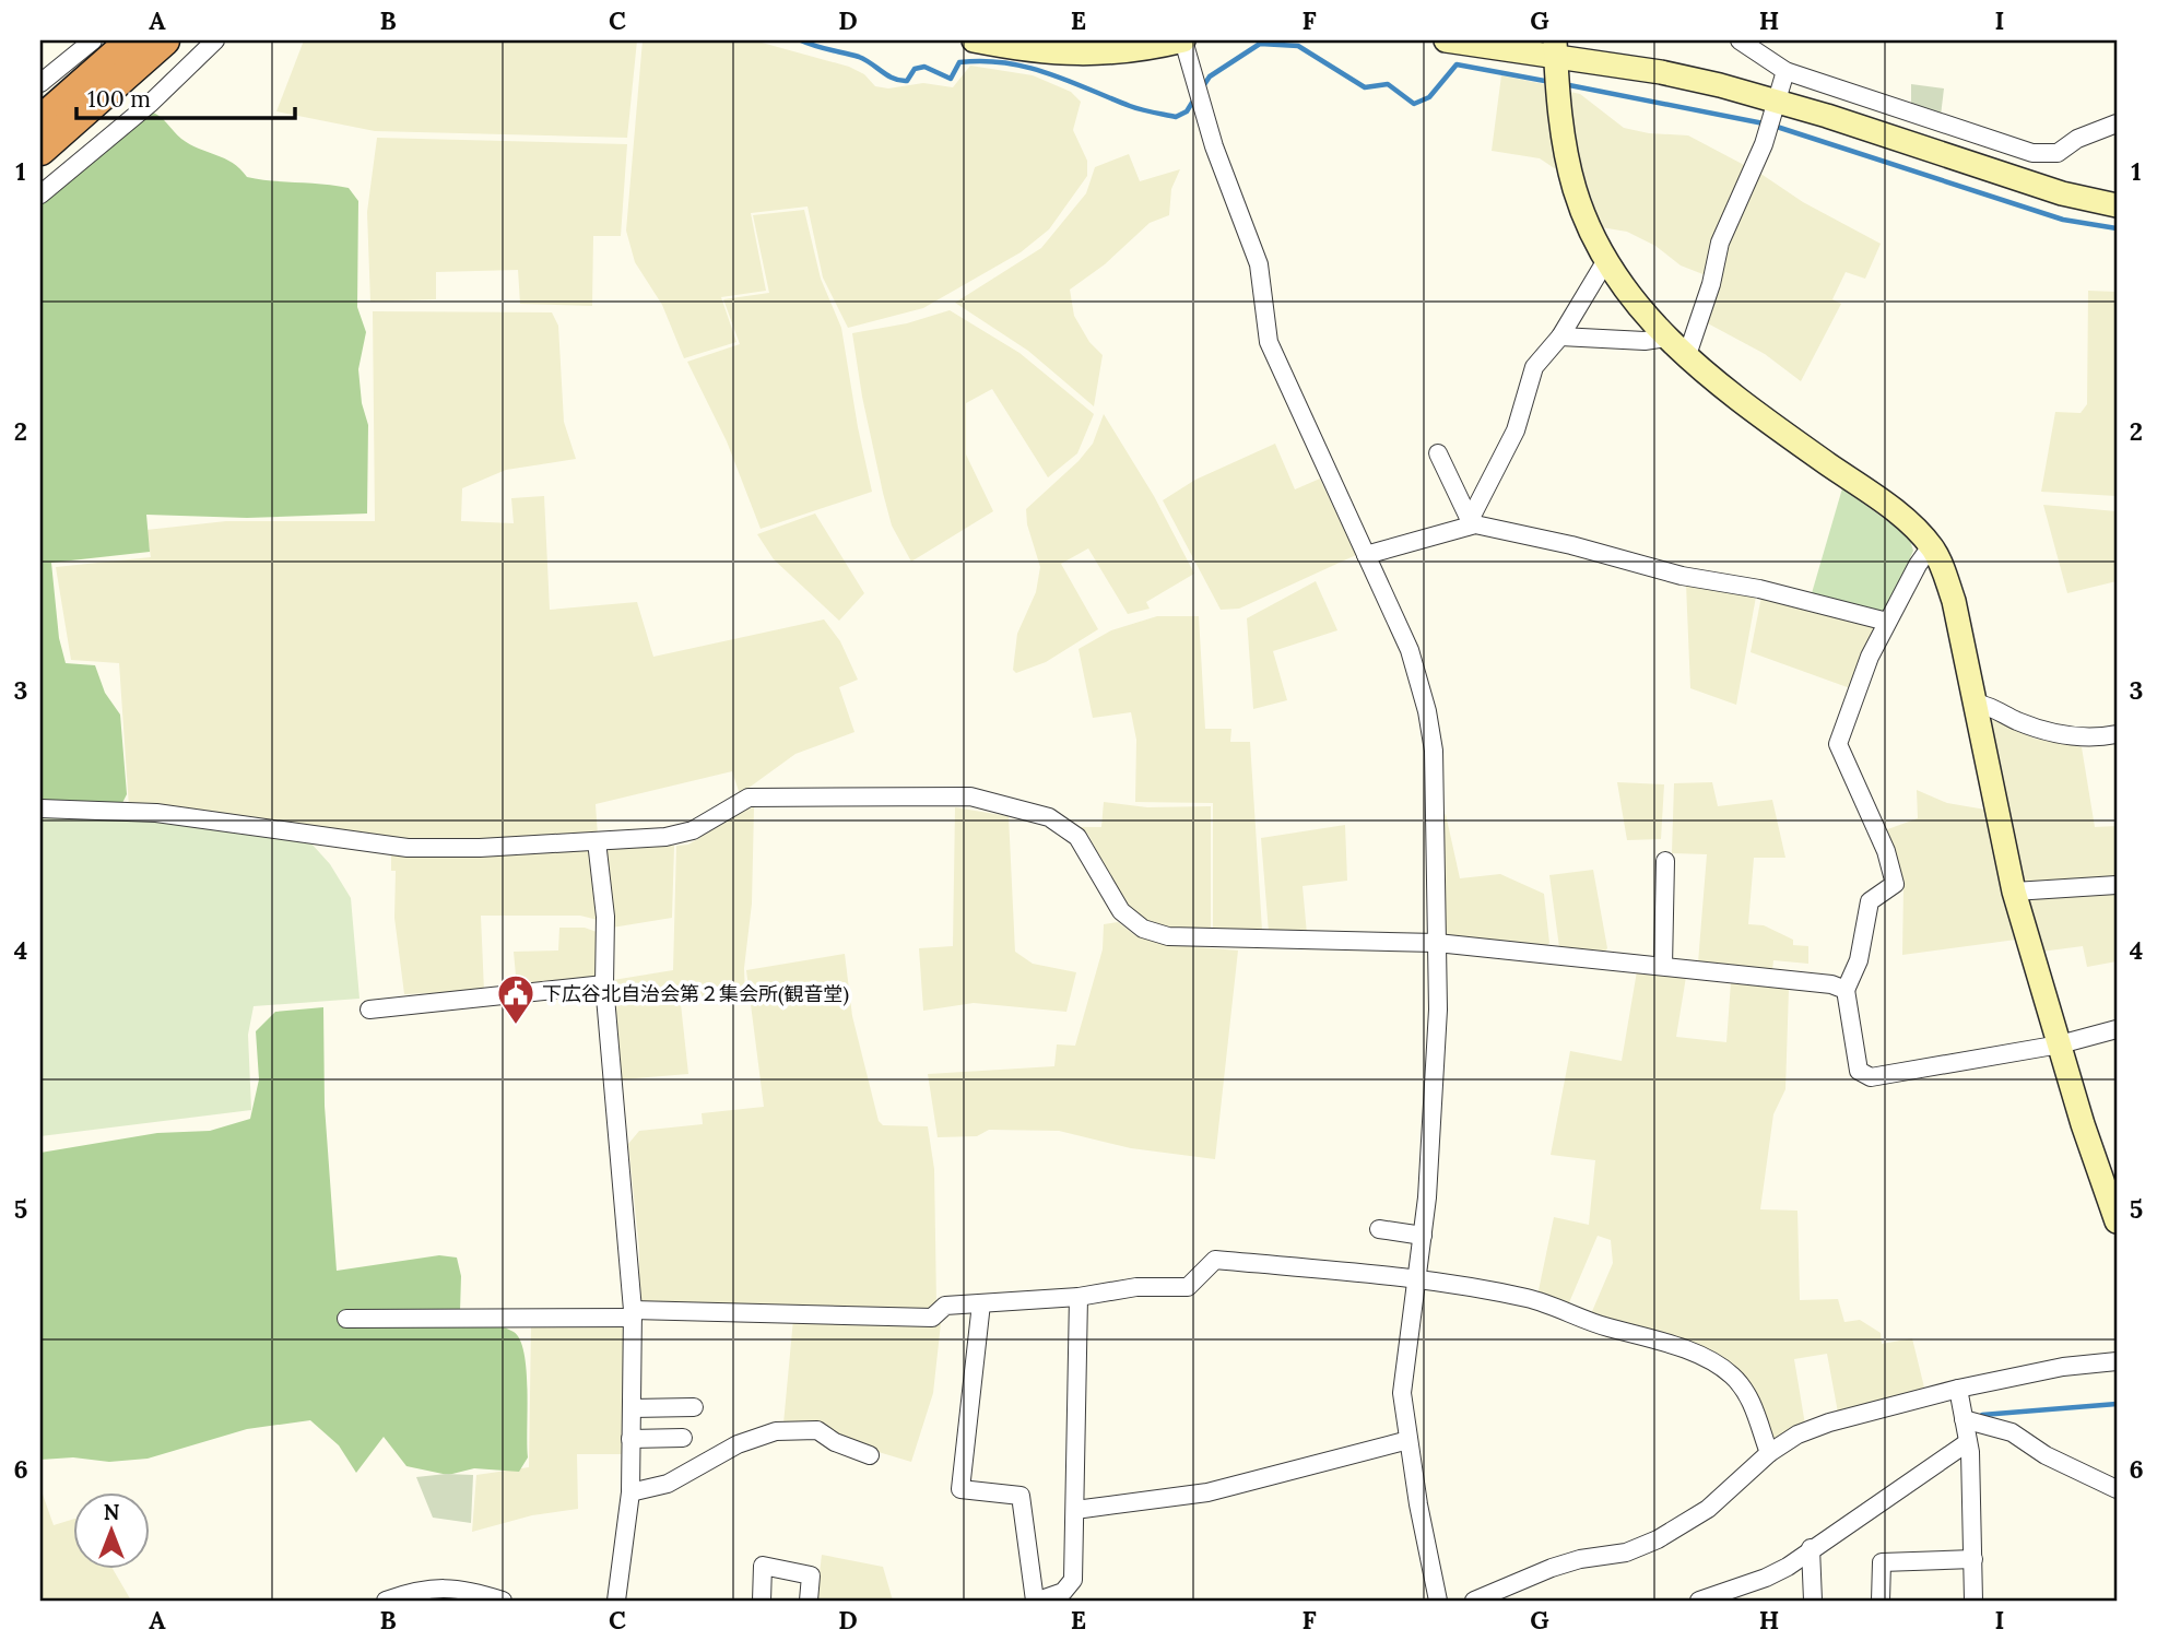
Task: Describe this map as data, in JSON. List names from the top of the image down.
{
  "places": {
    "public building": ["下広谷北自治会第２集会所(観音堂)"]
  },
  "scale_bar": "100 m",
  "north": "top",
  "grid": {
    "columns": [
      "A",
      "B",
      "C",
      "D",
      "E",
      "F",
      "G",
      "H",
      "I"
    ],
    "rows": [
      "1",
      "2",
      "3",
      "4",
      "5",
      "6"
    ]
  }
}
